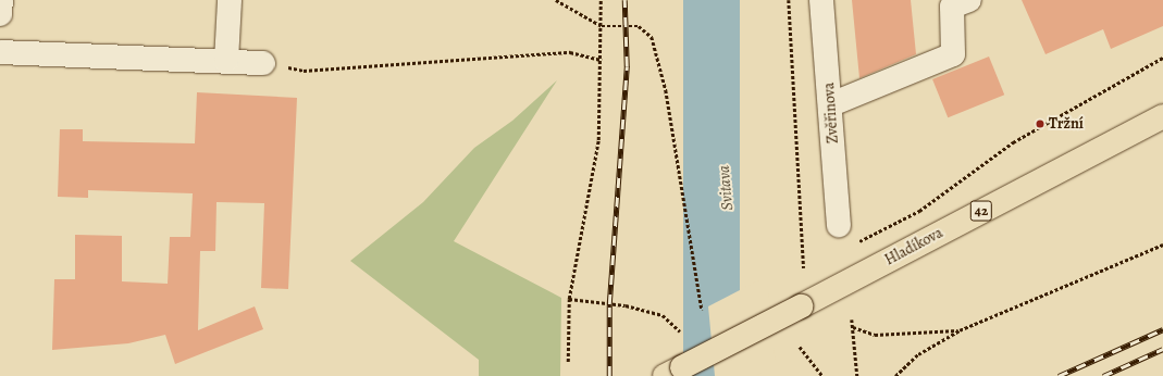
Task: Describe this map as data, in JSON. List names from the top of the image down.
{
  "streets": {
    "main road": ["42", "Hladíkova"],
    "street": ["Zvěřinova"]
  },
  "water": ["Svitava"],
  "places": ["Tržní"]
}
